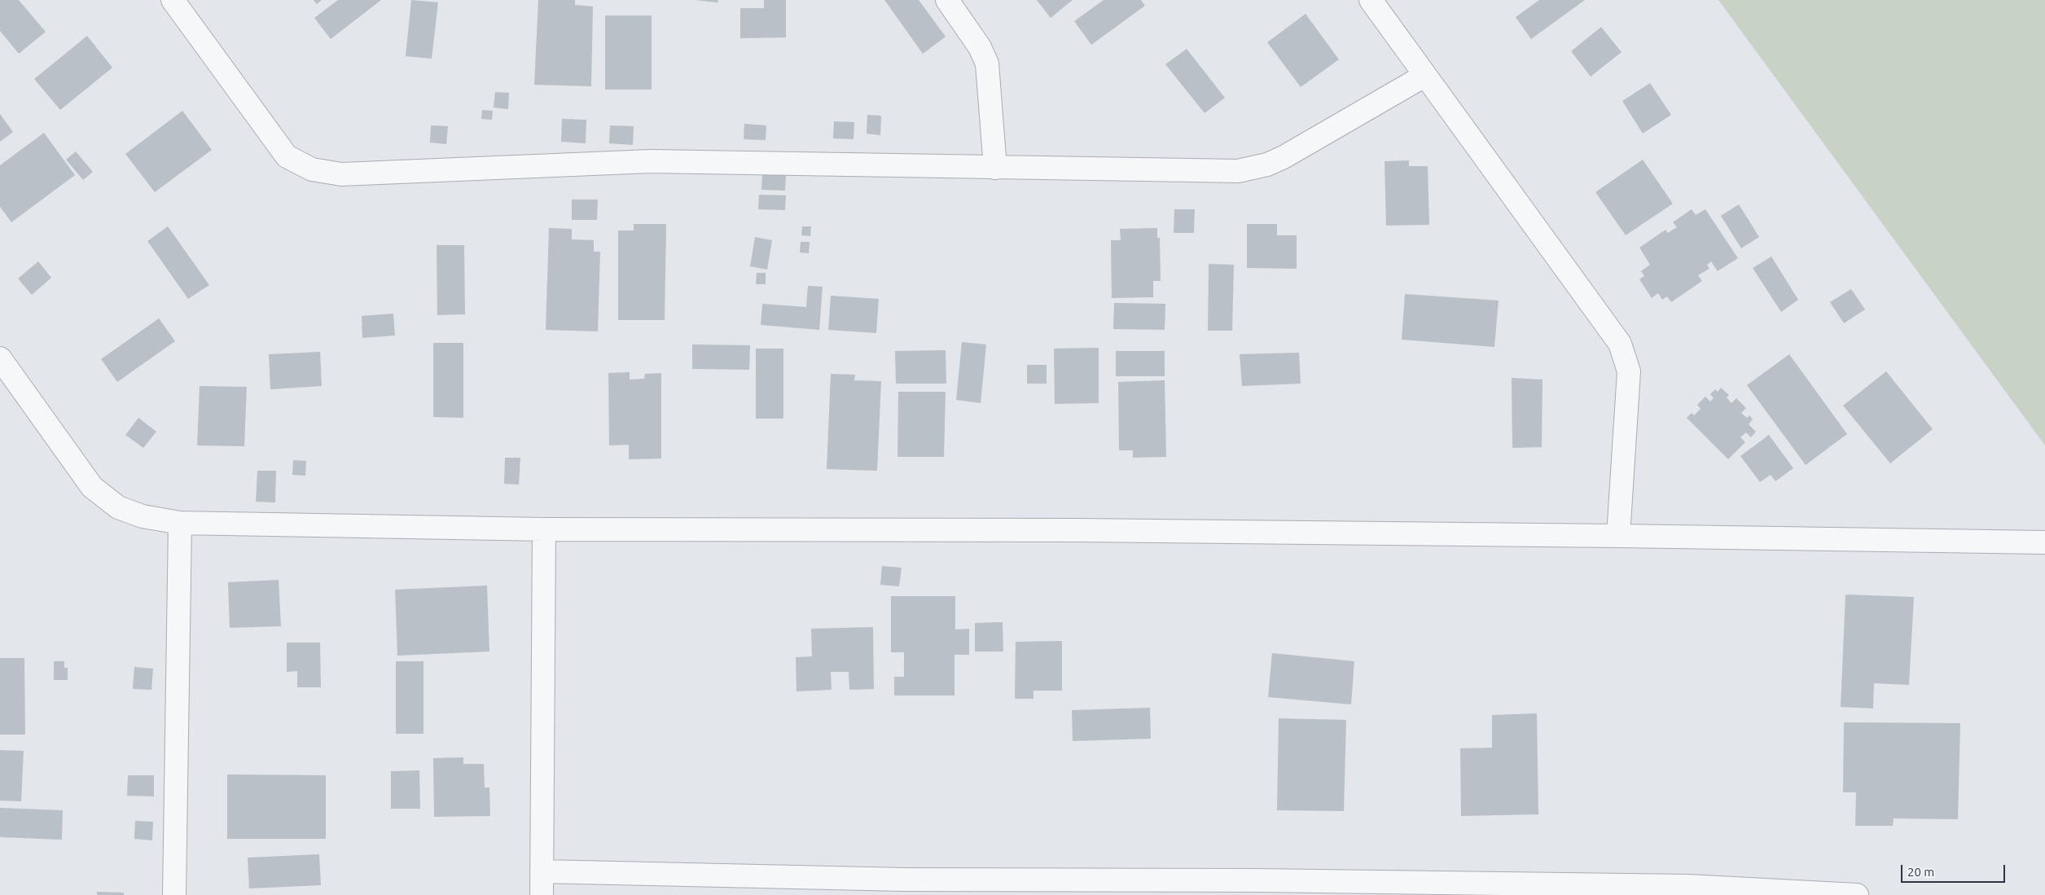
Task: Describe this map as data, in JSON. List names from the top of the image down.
{
  "scale_bar": "20 m"
}
